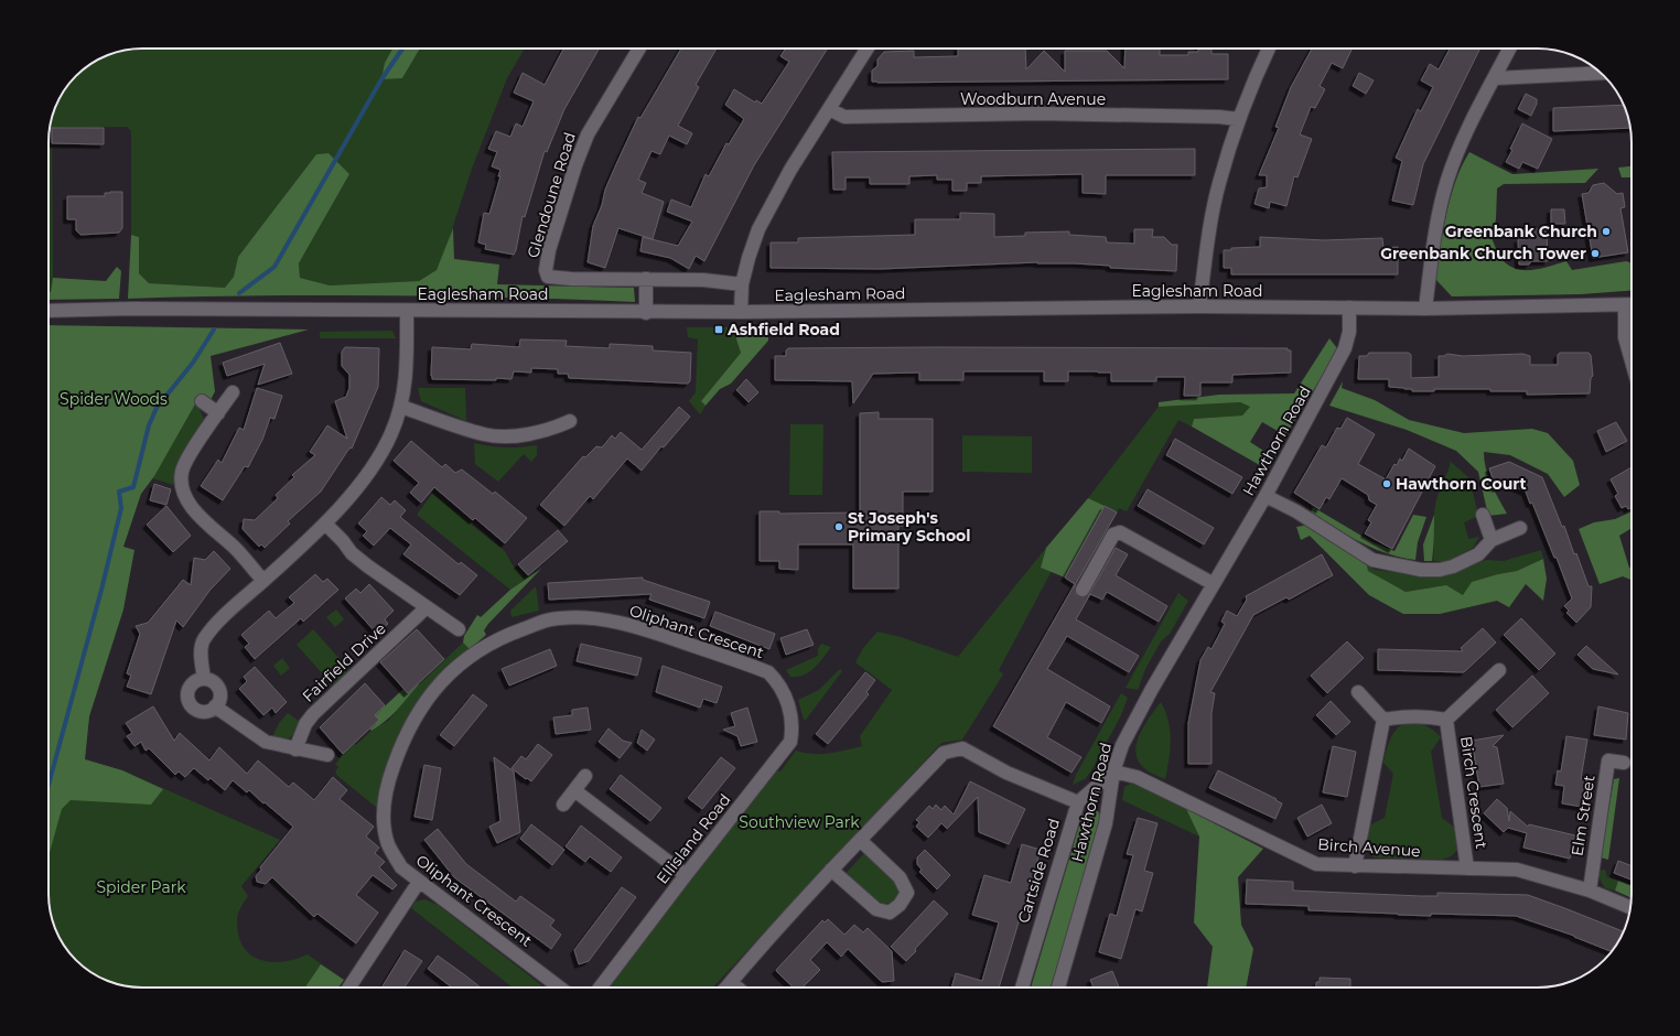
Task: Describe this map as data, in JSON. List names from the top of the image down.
{
  "streets": {
    "street": [
      "Woodburn Avenue",
      "Glendoune Road",
      "Eaglesham Road",
      "Hawthorn Road",
      "Oliphant Crescent",
      "Fairfield Drive",
      "Birch Crescent",
      "Elm Street",
      "Ellisland Road",
      "Birch Avenue",
      "Cartside Road"
    ]
  },
  "crossings": [
    ["Eaglesham Road", "Hawthorn Road"],
    ["Hawthorn Road", "Birch Avenue"],
    ["Oliphant Crescent", "Ellisland Road"],
    ["Birch Crescent", "Birch Avenue"],
    ["Elm Street", "Birch Avenue"]
  ],
  "parks": ["Spider Woods", "Southview Park", "Spider Park"],
  "places": {
    "other": [
      "Greenbank Church",
      "Greenbank Church Tower",
      "Hawthorn Court",
      "St Joseph's Primary School"
    ],
    "transit": ["Ashfield Road"]
  }
}
